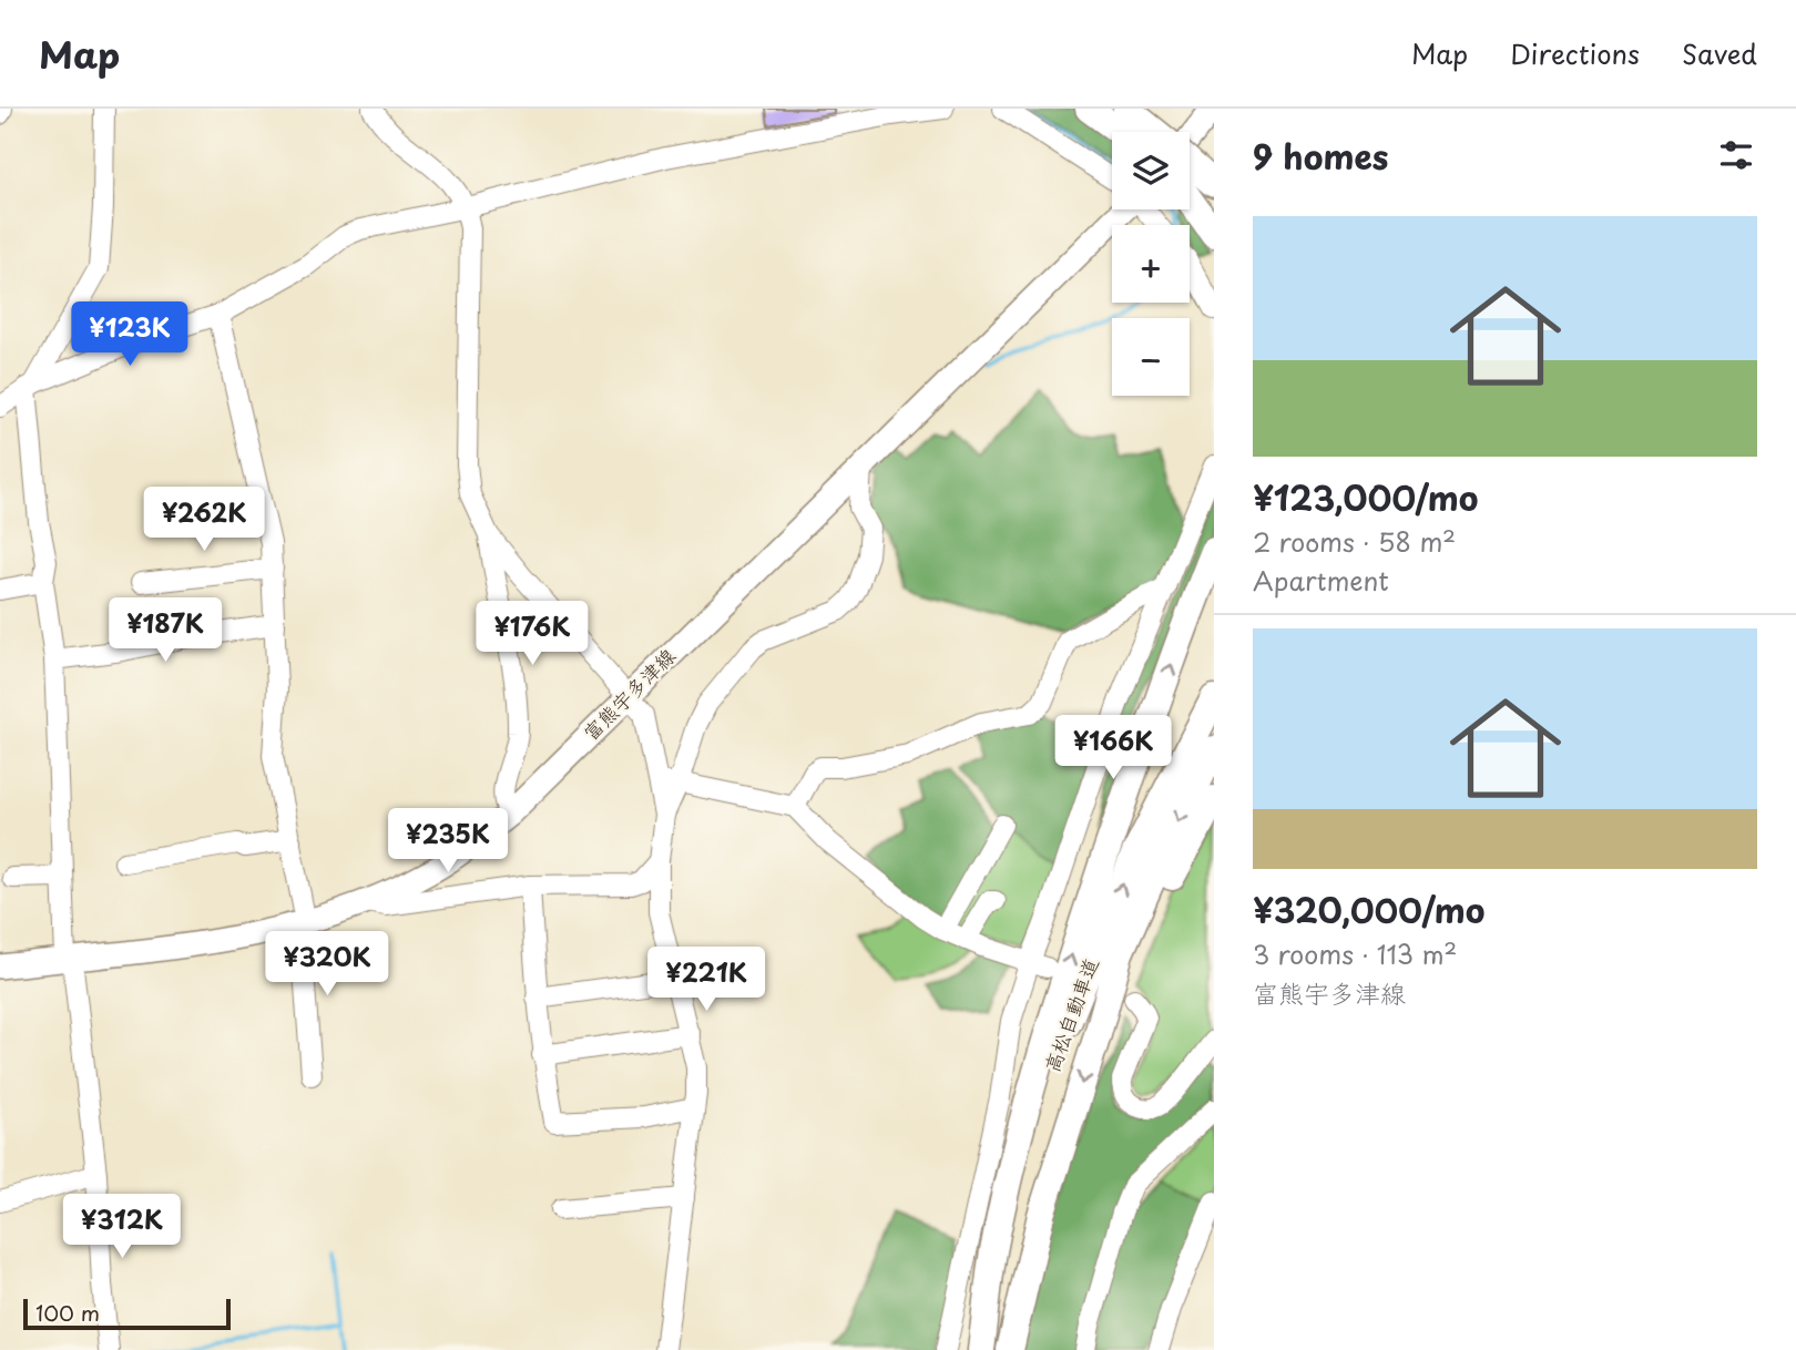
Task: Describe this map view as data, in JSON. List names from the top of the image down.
{
  "streets": {
    "highway": ["高松自動車道"],
    "main road": ["富熊宇多津線"]
  },
  "scale_bar": "100 m",
  "page": {
    "header": "Map",
    "nav": ["Map", "Directions", "Saved"],
    "heading": "9 homes",
    "map_buttons": ["+", "−"],
    "list": [
      {
        "name": "¥123,000/mo",
        "note": "2 rooms · 58 m² · Apartment"
      },
      {
        "name": "¥320,000/mo",
        "note": "3 rooms · 113 m² · 富熊宇多津線"
      }
    ],
    "price": [
      "¥123K",
      "¥262K",
      "¥187K",
      "¥176K",
      "¥166K",
      "¥235K",
      "¥320K",
      "¥221K",
      "¥312K"
    ],
    "scale": "100 m"
  }
}
